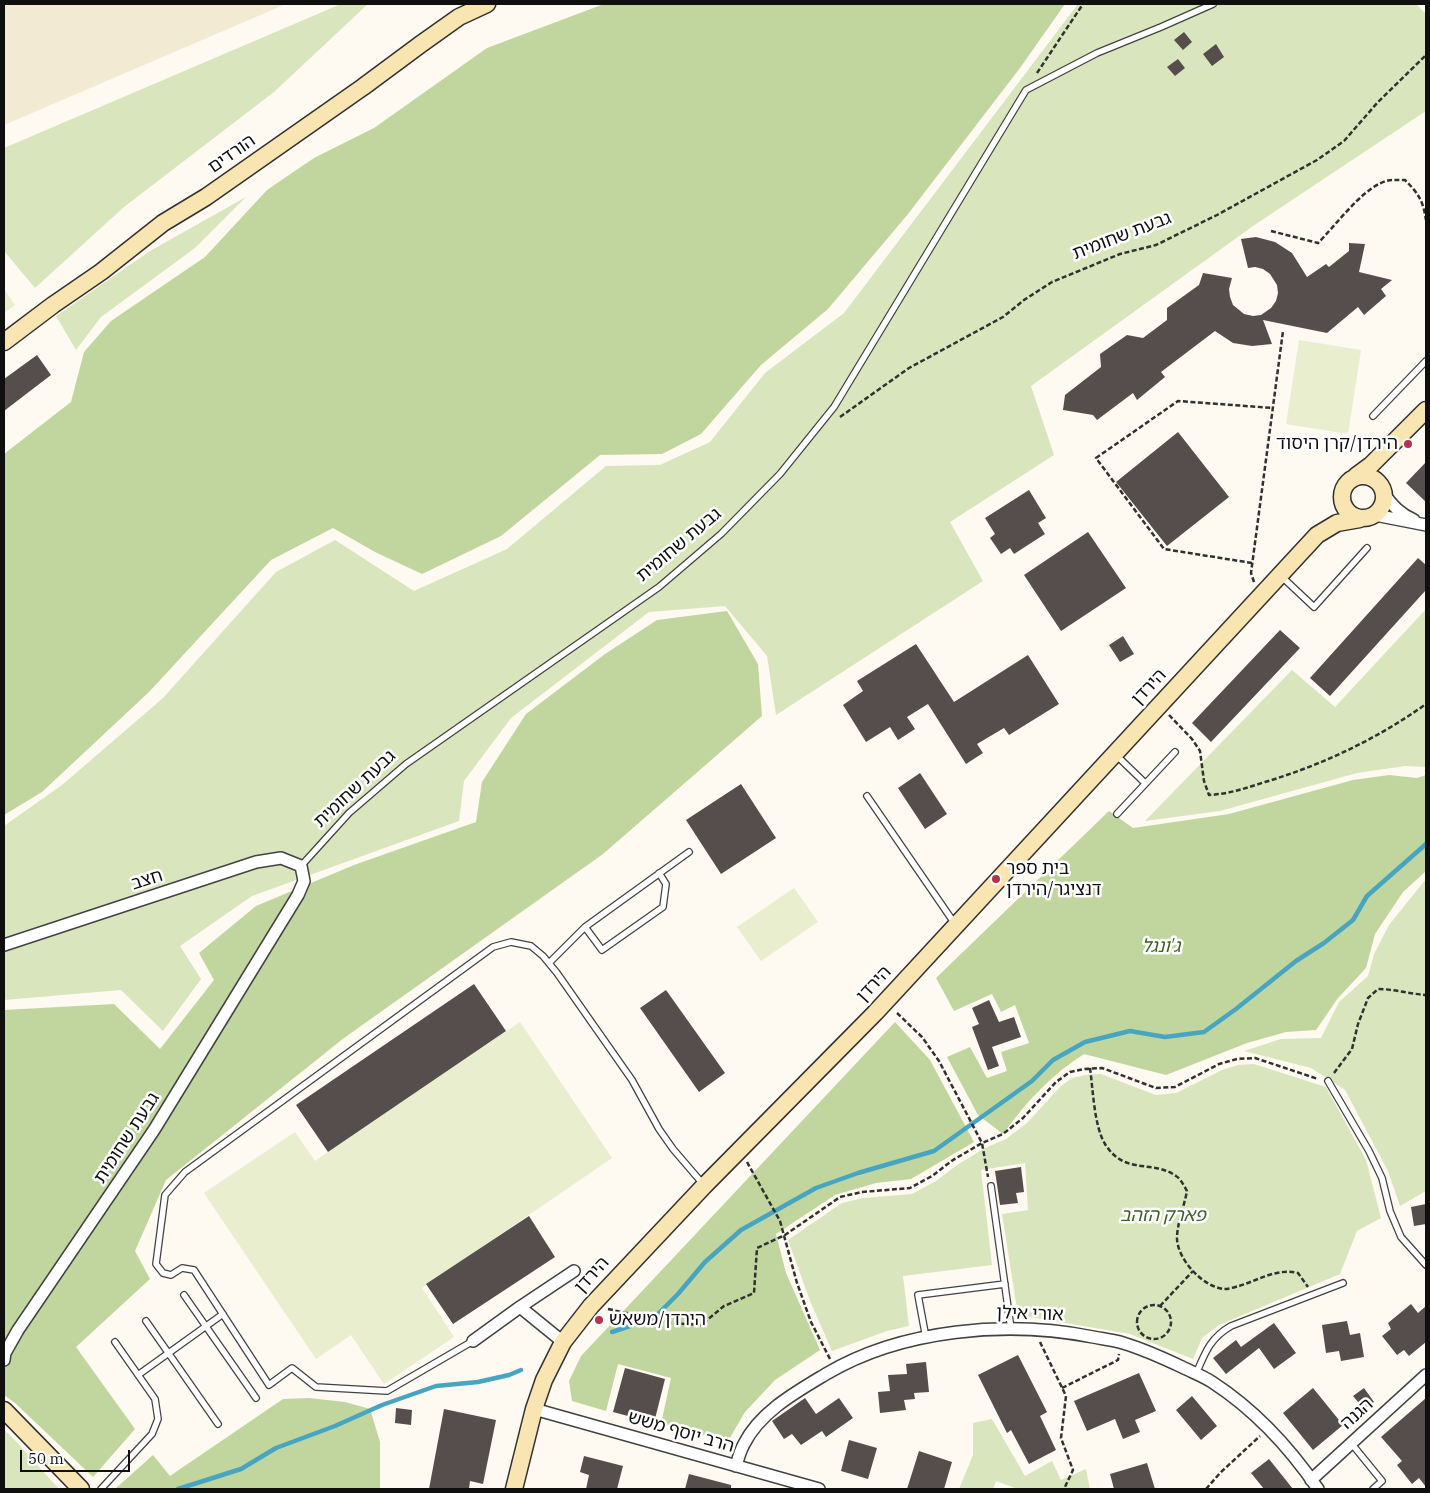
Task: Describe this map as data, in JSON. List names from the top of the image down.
{
  "streets": {
    "street": [
      "הורדים",
      "גבעת שחומית",
      "הירדן",
      "חצב",
      "אורי אילן",
      "הגנה",
      "הרב יוסף משש"
    ]
  },
  "crossings": [
    ["גבעת שחומית", "חצב"],
    ["הירדן", "הרב יוסף משש"],
    ["אורי אילן", "הגנה"],
    ["אורי אילן", "הרב יוסף משש"]
  ],
  "parks": ["ג'ונגל", "פארק הזהב"],
  "places": ["הירדן/קרן היסוד", "בית ספר דנציגר/הירדן", "הירדן/משאש"],
  "scale_bar": "50 m"
}
